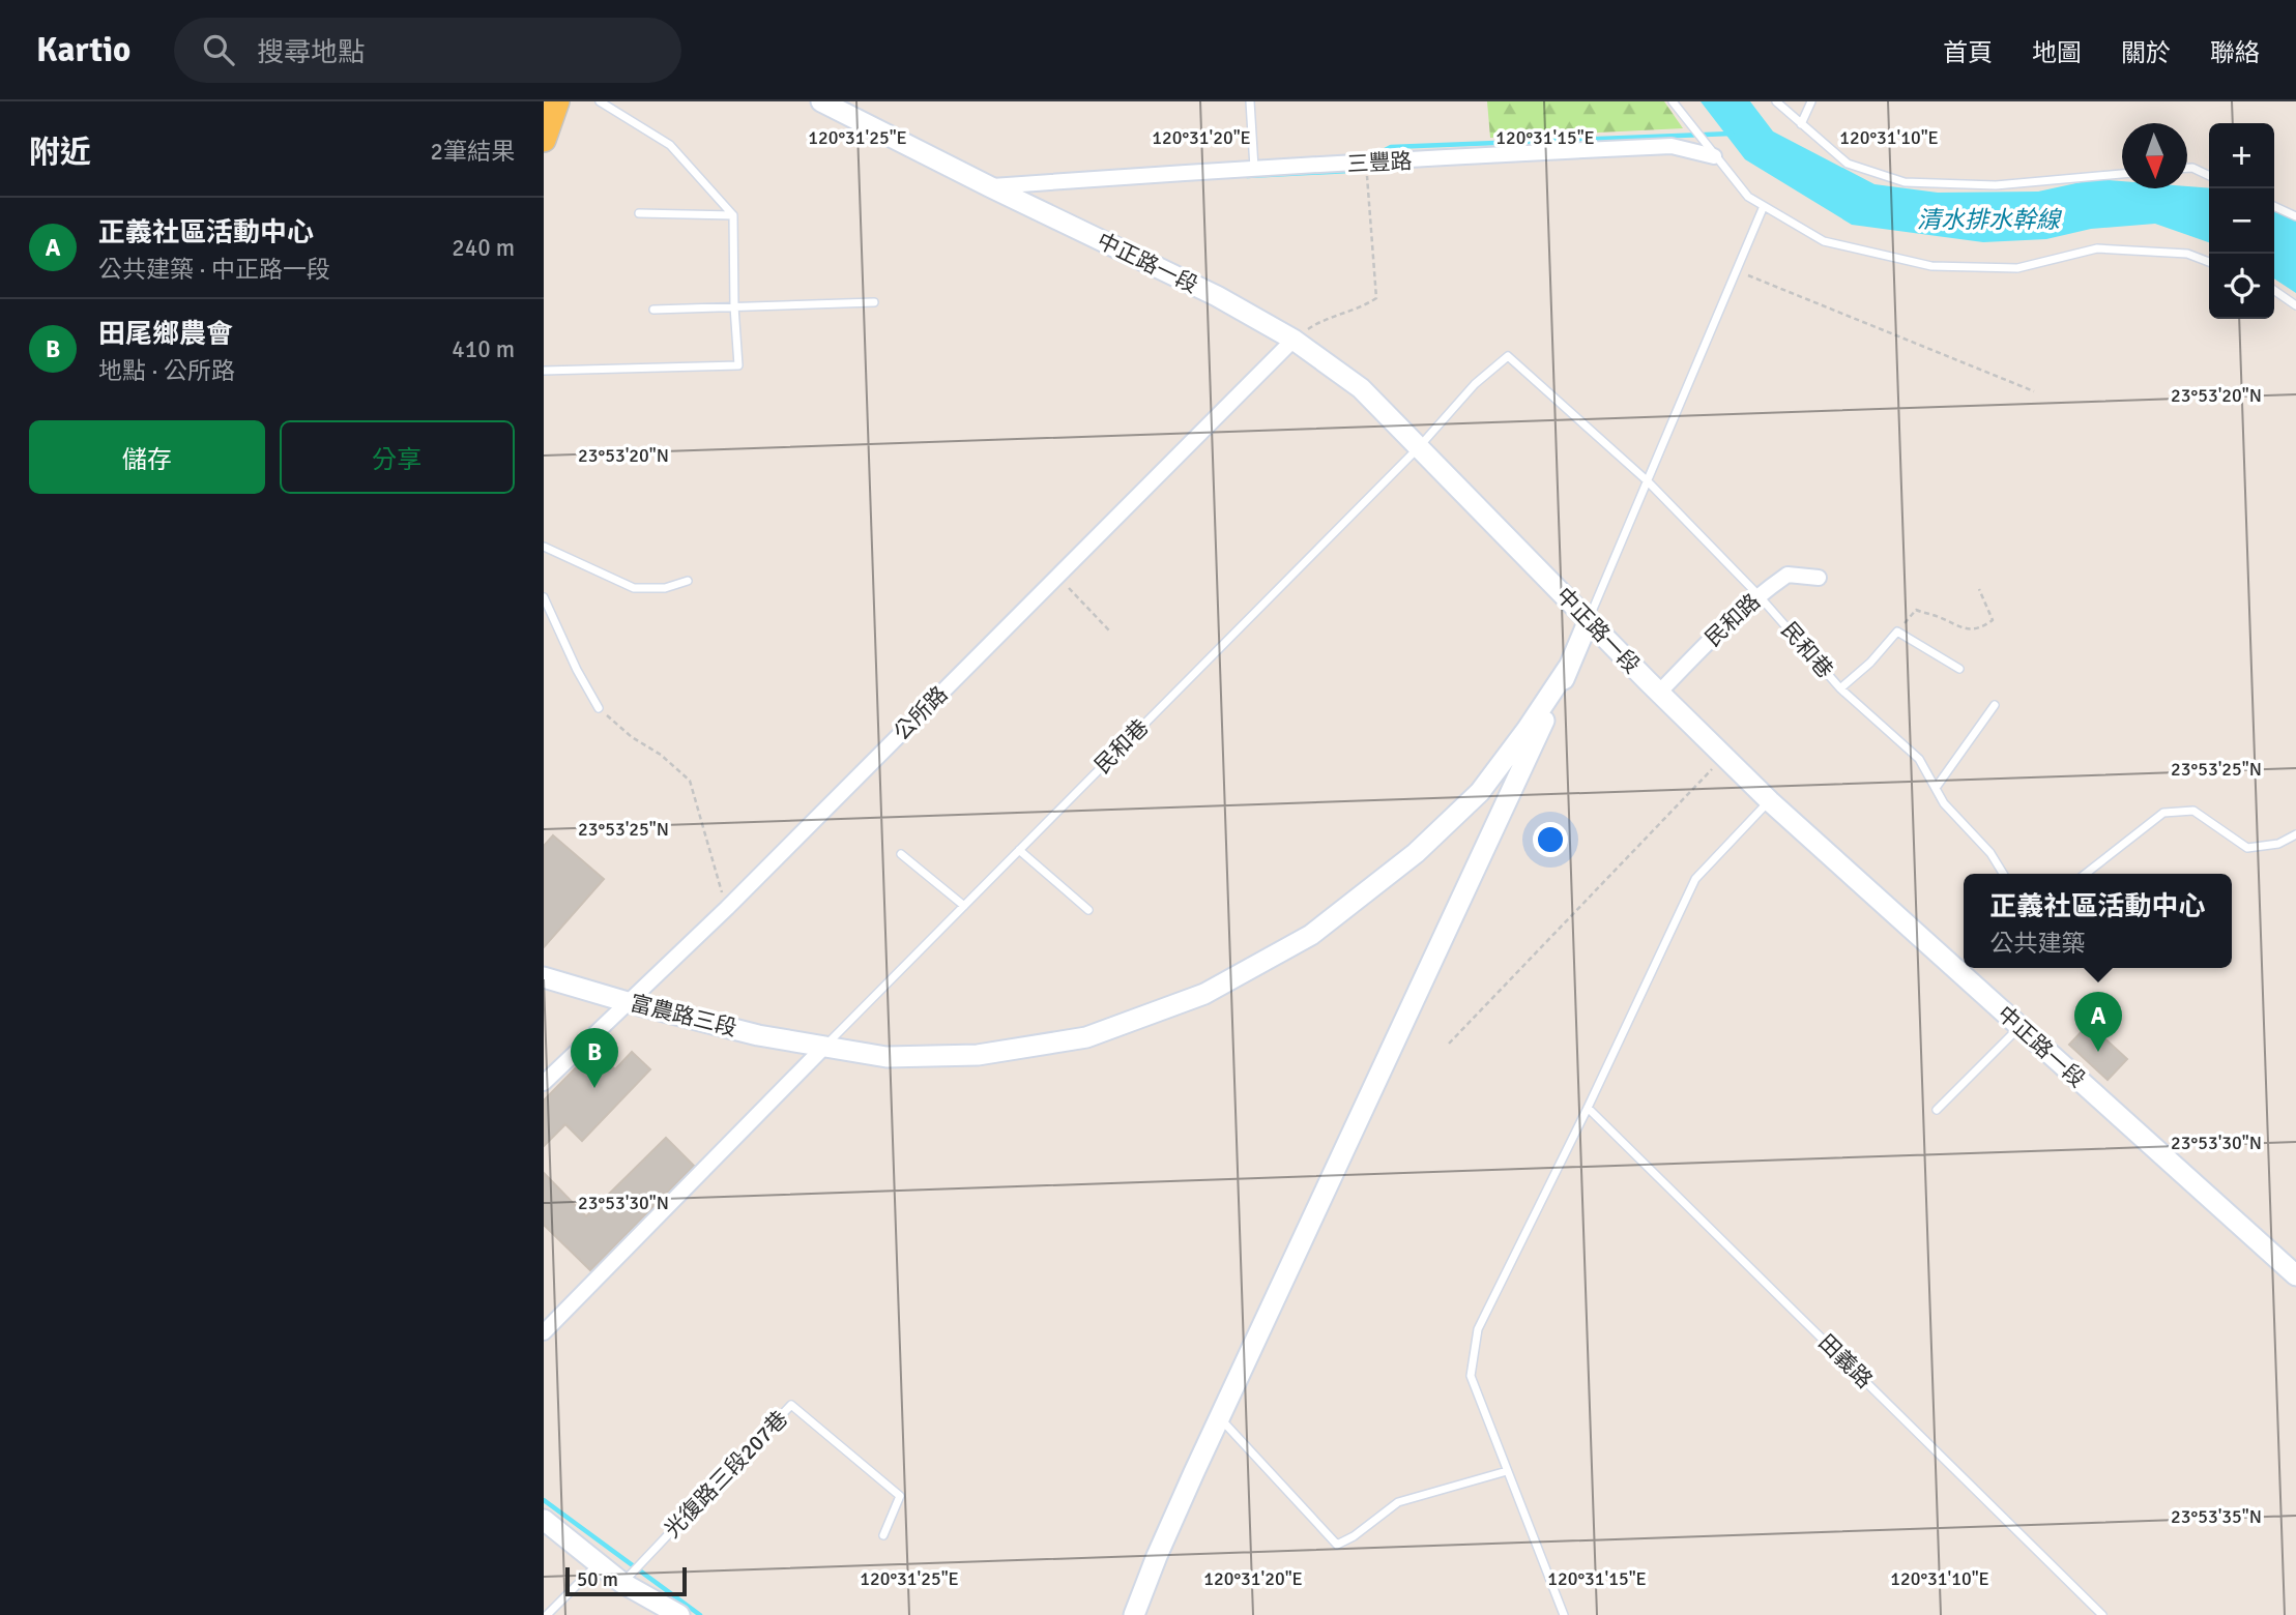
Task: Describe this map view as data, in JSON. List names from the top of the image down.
{
  "streets": {
    "street": [
      "三豐路",
      "中正路一段",
      "民和路",
      "公所路",
      "富農路三段"
    ],
    "lane": ["民和巷", "田義路", "光復路三段207巷"]
  },
  "crossings": [
    ["三豐路", "中正路一段"],
    ["中正路一段", "民和路"],
    ["中正路一段", "民和巷"],
    ["中正路一段", "公所路"],
    ["民和路", "民和巷"],
    ["民和巷", "富農路三段"],
    ["公所路", "富農路三段"]
  ],
  "water": ["清水排水幹線"],
  "scale_bar": "50 m",
  "north": "bottom",
  "page": {
    "header": "Kartio",
    "search": "搜尋地點",
    "nav": [
      "首頁",
      "地圖",
      "關於",
      "聯絡"
    ],
    "heading": ["附近", "2筆結果"],
    "map_buttons": ["+", "−"],
    "list": [
      {
        "mark": "A",
        "name": "正義社區活動中心",
        "note": "公共建築 · 中正路一段",
        "value": "240 m"
      },
      {
        "mark": "B",
        "name": "田尾鄉農會",
        "note": "地點 · 公所路",
        "value": "410 m"
      }
    ],
    "buttons": ["儲存", "分享"],
    "popup": ["正義社區活動中心", "公共建築"],
    "pins": ["A", "B"],
    "scale": "50 m"
  },
  "coordinates": [
    "120°31'25\"E",
    "120°31'20\"E",
    "120°31'15\"E",
    "120°31'10\"E",
    "23°53'20\"N",
    "23°53'25\"N",
    "23°53'30\"N",
    "23°53'35\"N"
  ]
}
